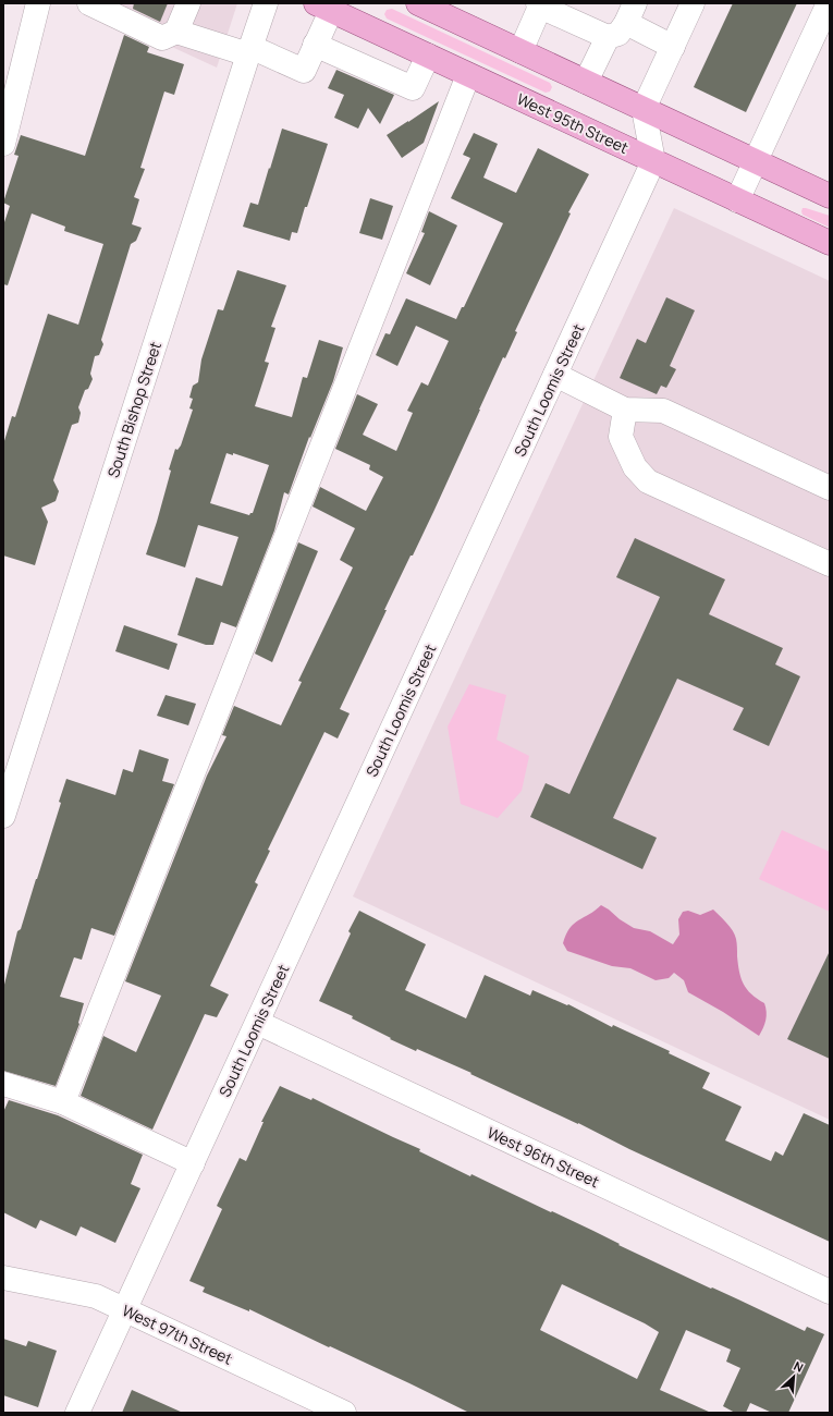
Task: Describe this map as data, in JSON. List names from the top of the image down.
{
  "streets": {
    "main road": ["West 95th Street"],
    "street": [
      "South Loomis Street",
      "South Bishop Street",
      "West 96th Street",
      "West 97th Street"
    ]
  },
  "crossings": [
    ["West 95th Street", "South Loomis Street"],
    ["South Loomis Street", "West 96th Street"],
    ["South Loomis Street", "West 97th Street"]
  ],
  "north": "top right"
}
